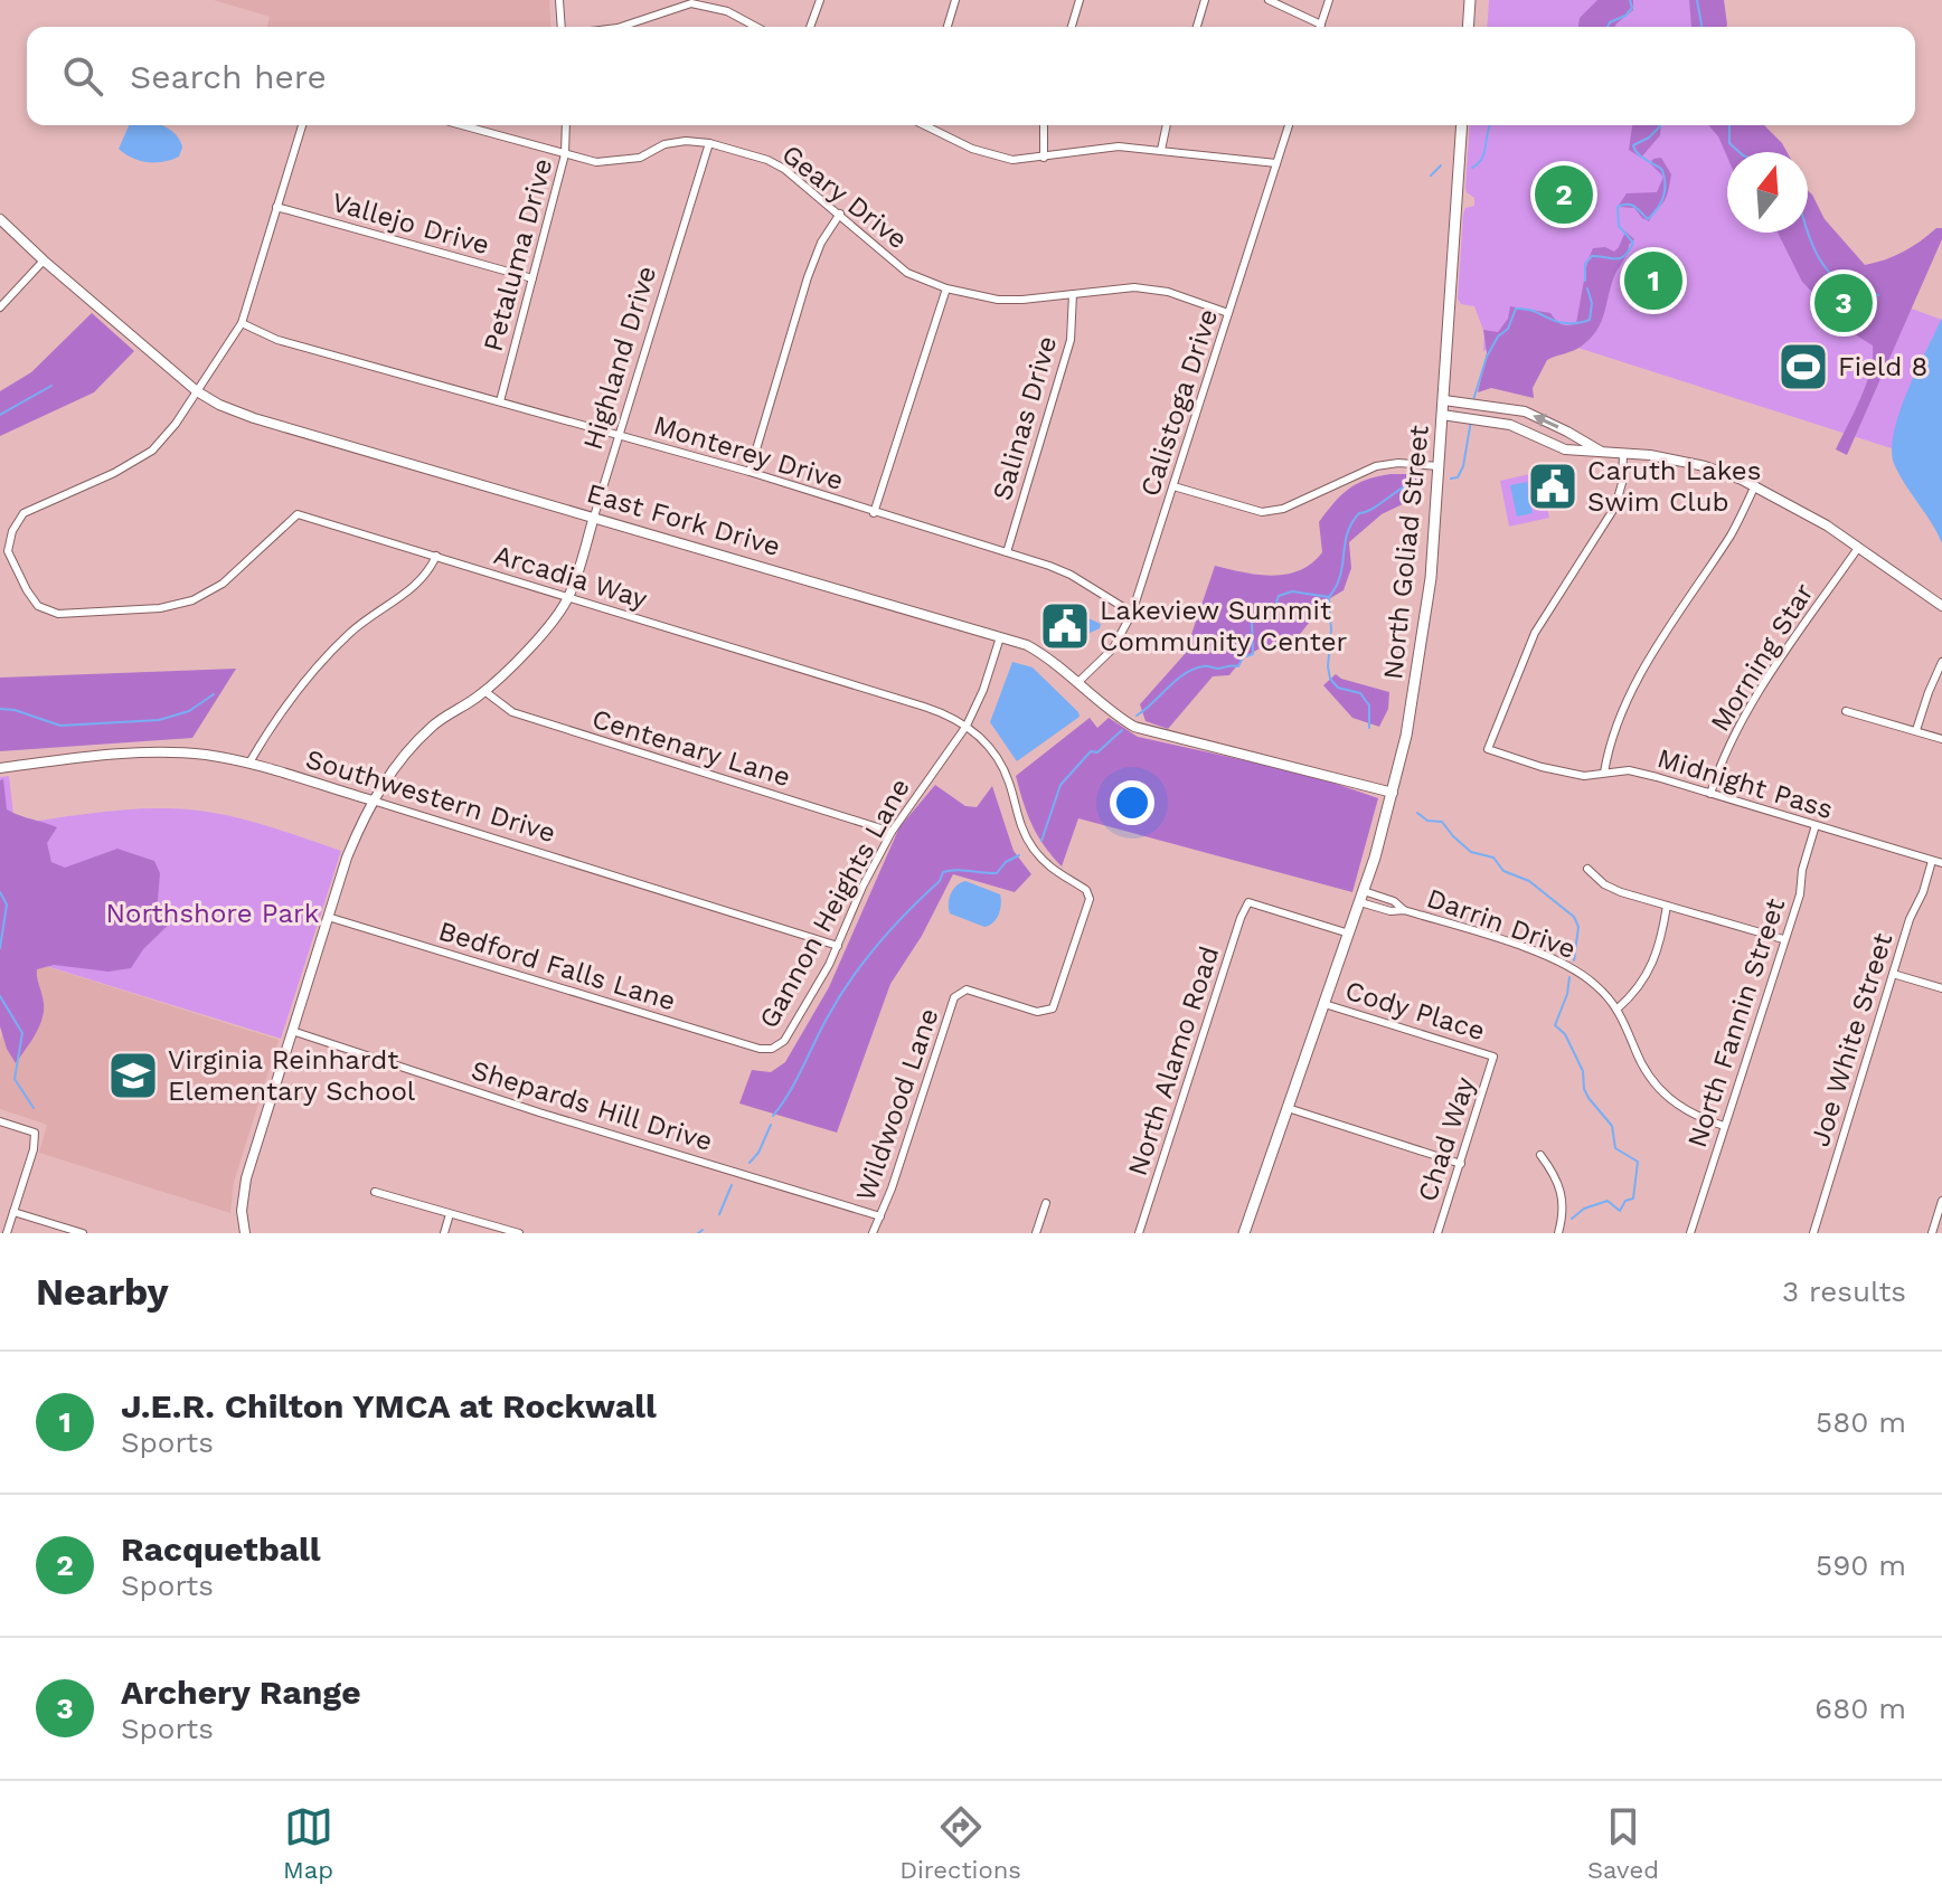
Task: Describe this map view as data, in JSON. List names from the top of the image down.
{
  "streets": {
    "main road": ["North Goliad Street"],
    "street": [
      "Geary Drive",
      "Vallejo Drive",
      "Petaluma Drive",
      "Highland Drive",
      "Calistoga Drive",
      "Salinas Drive",
      "Monterey Drive",
      "East Fork Drive",
      "Arcadia Way",
      "Morning Star",
      "Centenary Lane",
      "Midnight Pass",
      "Southwestern Drive",
      "Gannon Heights Lane",
      "Darrin Drive",
      "Bedford Falls Lane",
      "Cody Place",
      "North Fannin Street",
      "Joe White Street",
      "North Alamo Road",
      "Wildwood Lane",
      "Shepards Hill Drive",
      "Chad Way"
    ]
  },
  "crossings": [
    ["Geary Drive", "Petaluma Drive"],
    ["Geary Drive", "Highland Drive"],
    ["Geary Drive", "Calistoga Drive"],
    ["Geary Drive", "Salinas Drive"],
    ["Vallejo Drive", "Petaluma Drive"],
    ["Petaluma Drive", "Monterey Drive"],
    ["Highland Drive", "Monterey Drive"],
    ["Highland Drive", "East Fork Drive"],
    ["Highland Drive", "Arcadia Way"],
    ["Highland Drive", "Centenary Lane"],
    ["Highland Drive", "Southwestern Drive"],
    ["Highland Drive", "Bedford Falls Lane"],
    ["Highland Drive", "Shepards Hill Drive"],
    ["Calistoga Drive", "Monterey Drive"],
    ["Calistoga Drive", "East Fork Drive"],
    ["Salinas Drive", "Monterey Drive"],
    ["East Fork Drive", "North Goliad Street"],
    ["East Fork Drive", "Arcadia Way"],
    ["East Fork Drive", "Gannon Heights Lane"],
    ["North Goliad Street", "Darrin Drive"],
    ["North Goliad Street", "Cody Place"],
    ["North Goliad Street", "North Alamo Road"],
    ["Arcadia Way", "Gannon Heights Lane"],
    ["Arcadia Way", "Wildwood Lane"],
    ["Morning Star", "Midnight Pass"],
    ["Centenary Lane", "Gannon Heights Lane"],
    ["Midnight Pass", "North Fannin Street"],
    ["Midnight Pass", "Joe White Street"],
    ["Southwestern Drive", "Gannon Heights Lane"],
    ["Gannon Heights Lane", "Bedford Falls Lane"],
    ["Darrin Drive", "North Fannin Street"],
    ["Cody Place", "Chad Way"],
    ["Wildwood Lane", "Shepards Hill Drive"]
  ],
  "parks": ["Northshore Park"],
  "places": {
    "sports": ["Field 8"],
    "public building": ["Caruth Lakes Swim Club", "Lakeview Summit Community Center"],
    "school or university": ["Virginia Reinhardt Elementary School"]
  },
  "north": "top",
  "page": {
    "search": "Search here",
    "pins": ["2", "1", "3"],
    "heading": ["Nearby", "3 results"],
    "list": [
      {
        "mark": "1",
        "name": "J.E.R. Chilton YMCA at Rockwall",
        "note": "Sports",
        "value": "580 m"
      },
      {
        "mark": "2",
        "name": "Racquetball",
        "note": "Sports",
        "value": "590 m"
      },
      {
        "mark": "3",
        "name": "Archery Range",
        "note": "Sports",
        "value": "680 m"
      }
    ],
    "nav": ["Map", "Directions", "Saved"]
  }
}
